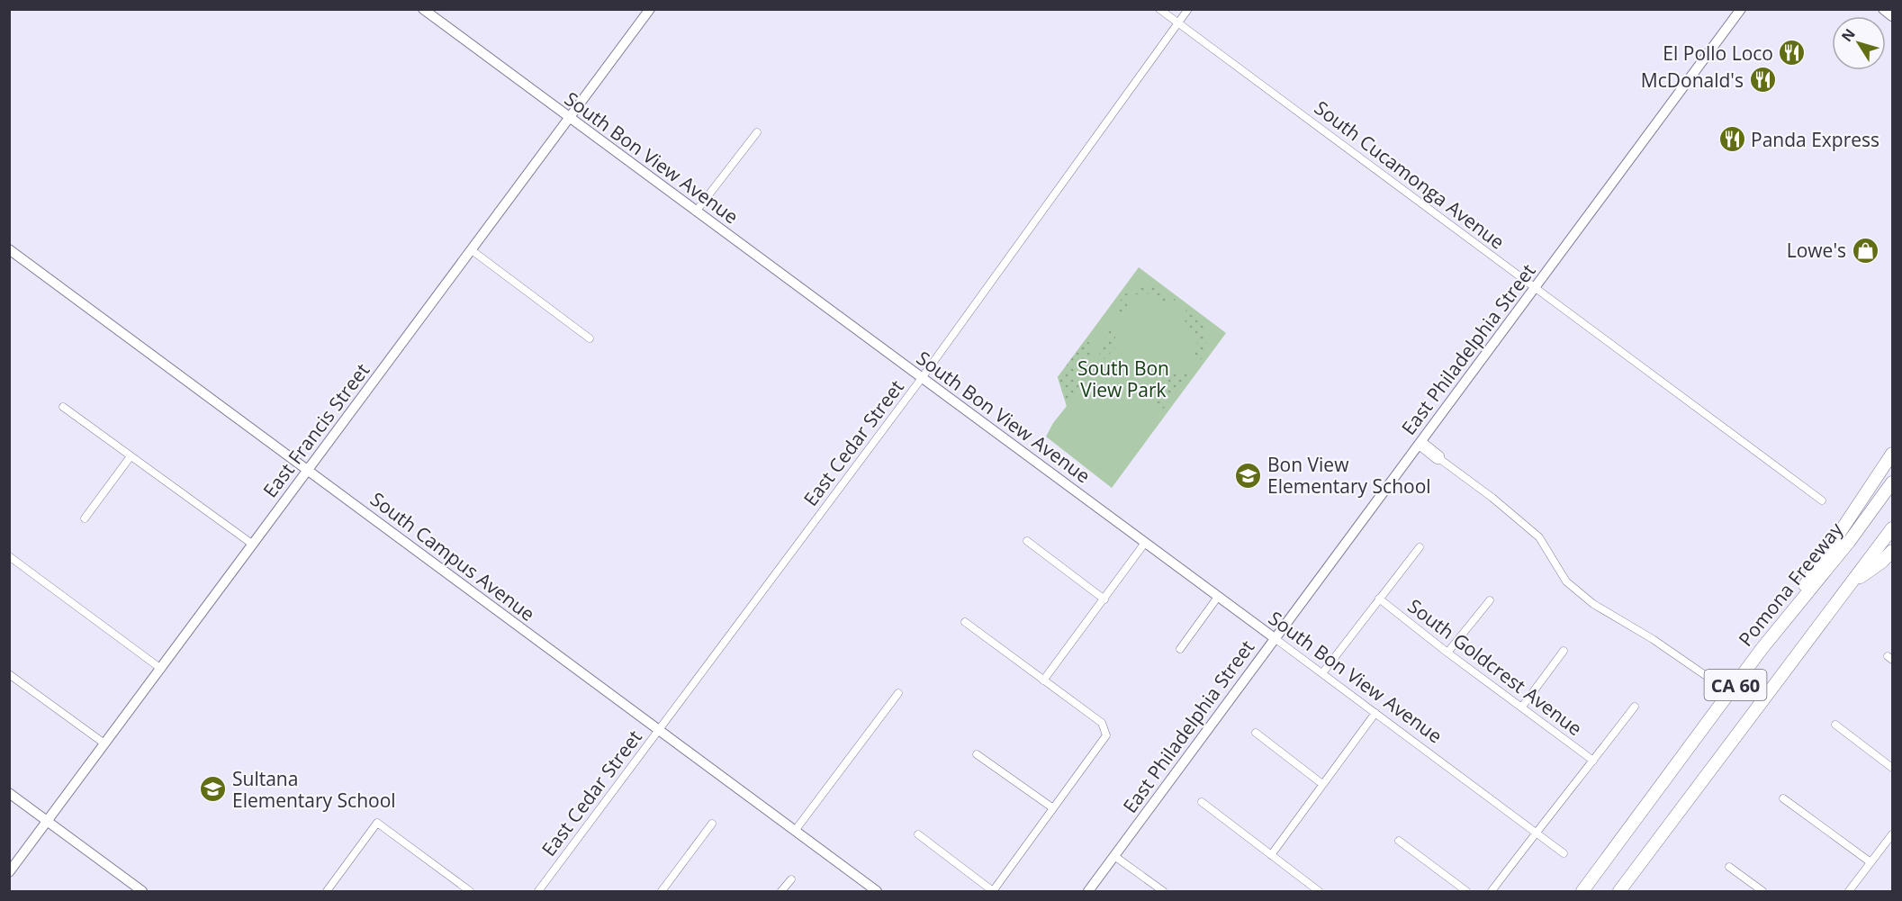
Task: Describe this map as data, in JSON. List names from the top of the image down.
{
  "streets": {
    "highway": ["Pomona Freeway", "CA 60"],
    "street": [
      "South Bon View Avenue",
      "South Cucamonga Avenue",
      "East Philadelphia Street",
      "East Francis Street",
      "East Cedar Street",
      "South Campus Avenue",
      "South Goldcrest Avenue"
    ]
  },
  "crossings": [
    ["South Bon View Avenue", "East Philadelphia Street"],
    ["South Bon View Avenue", "East Francis Street"],
    ["South Bon View Avenue", "East Cedar Street"],
    ["South Cucamonga Avenue", "East Philadelphia Street"],
    ["South Cucamonga Avenue", "East Cedar Street"],
    ["East Francis Street", "South Campus Avenue"],
    ["East Cedar Street", "South Campus Avenue"]
  ],
  "parks": ["South Bon View Park"],
  "places": {
    "restaurant": ["El Pollo Loco", "McDonald's", "Panda Express"],
    "shop": ["Lowe's"],
    "school or university": ["Bon View Elementary School", "Sultana Elementary School"]
  },
  "north": "top left"
}
